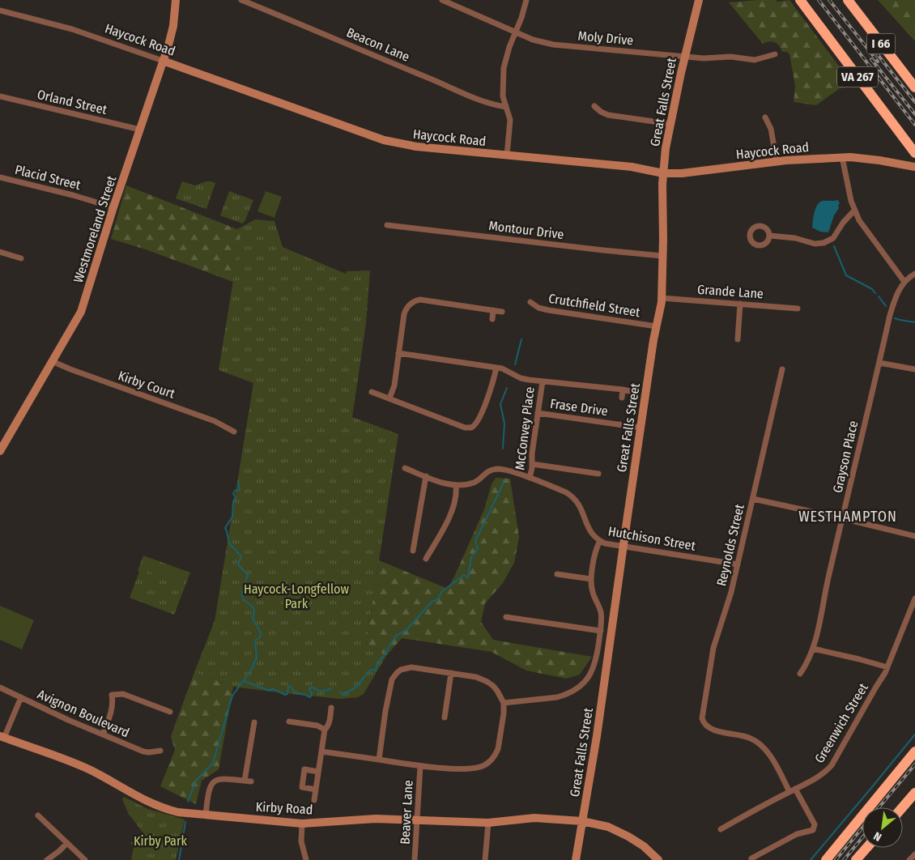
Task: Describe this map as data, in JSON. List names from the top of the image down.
{
  "streets": {
    "highway": ["I 66", "VA 267"],
    "main road": [
      "Haycock Road",
      "Great Falls Street",
      "Westmoreland Street",
      "Kirby Road"
    ],
    "street": [
      "Moly Drive",
      "Beacon Lane",
      "Orland Street",
      "Placid Street",
      "Montour Drive",
      "Grande Lane",
      "Crutchfield Street",
      "Kirby Court",
      "Frase Drive",
      "McConvey Place",
      "Grayson Place",
      "Hutchison Street",
      "Reynolds Street",
      "Avignon Boulevard",
      "Greenwich Street",
      "Beaver Lane"
    ]
  },
  "crossings": [
    ["Moly Drive", "Great Falls Street"],
    ["Haycock Road", "Great Falls Street"],
    ["Haycock Road", "Westmoreland Street"],
    ["Orland Street", "Westmoreland Street"],
    ["Great Falls Street", "Montour Drive"],
    ["Great Falls Street", "Grande Lane"],
    ["Great Falls Street", "Crutchfield Street"],
    ["Great Falls Street", "Frase Drive"],
    ["Great Falls Street", "Hutchison Street"],
    ["Great Falls Street", "Kirby Road"],
    ["Placid Street", "Westmoreland Street"],
    ["Westmoreland Street", "Kirby Court"],
    ["Frase Drive", "McConvey Place"],
    ["McConvey Place", "Hutchison Street"],
    ["Hutchison Street", "Reynolds Street"],
    ["Reynolds Street", "Greenwich Street"],
    ["Kirby Road", "Beaver Lane"]
  ],
  "districts": ["WESTHAMPTON"],
  "parks": ["Haycock-Longfellow Park", "Kirby Park"],
  "north": "bottom left"
}
